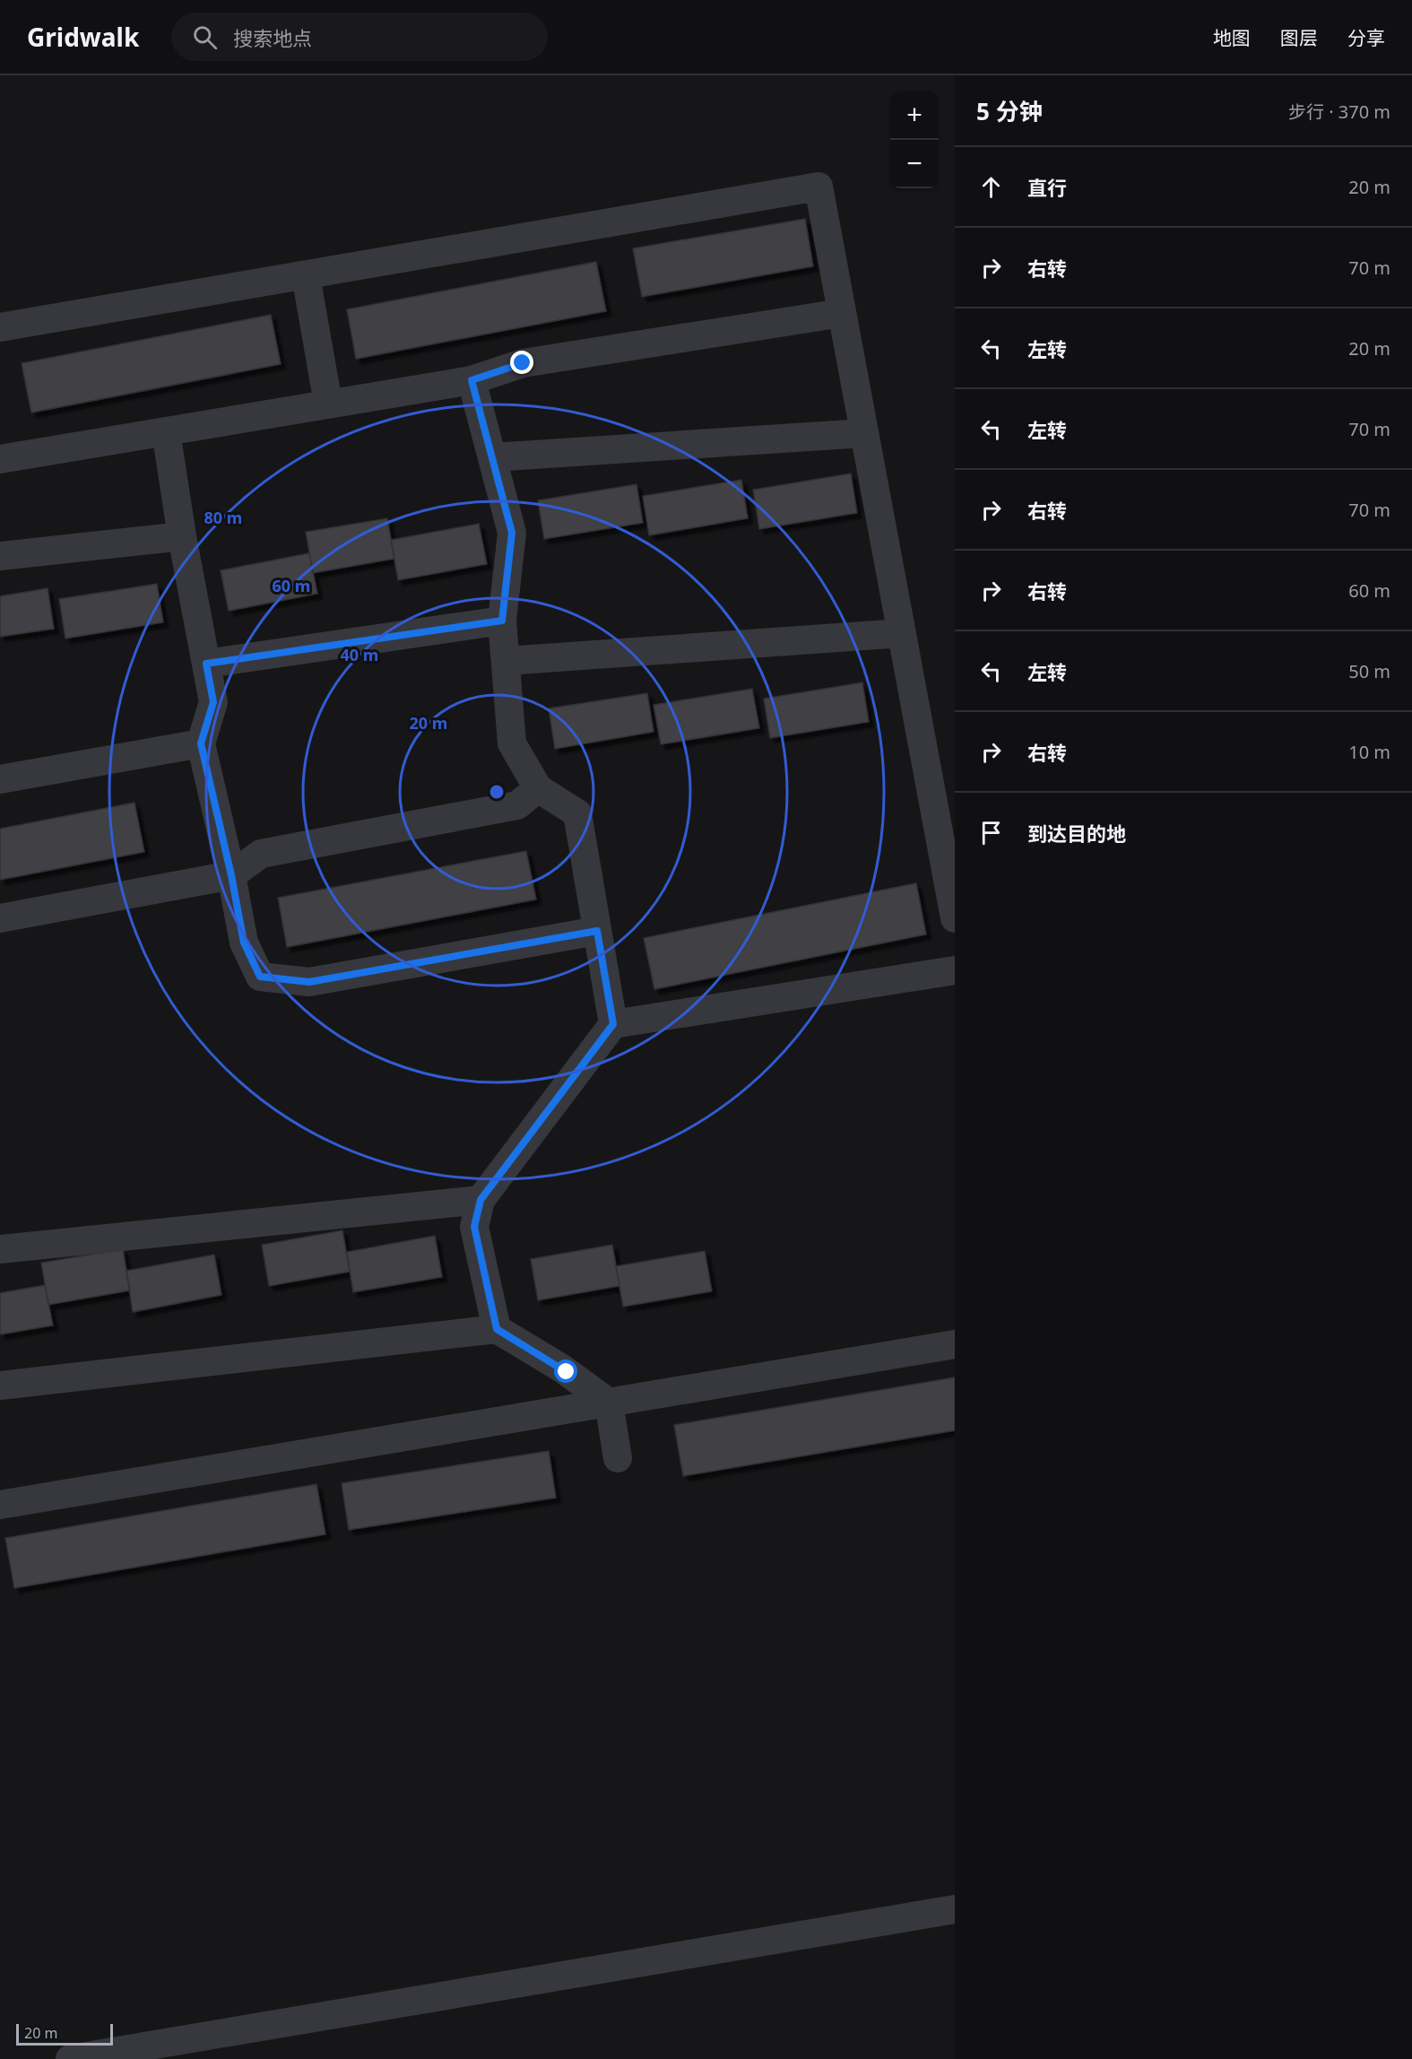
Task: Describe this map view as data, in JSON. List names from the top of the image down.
{
  "scale_bar": "20 m",
  "page": {
    "header": "Gridwalk",
    "search": "搜索地点",
    "nav": ["地图", "图层", "分享"],
    "heading": ["5 分钟", "步行 · 370 m"],
    "map_buttons": ["+", "−"],
    "list": [
      ["直行", "20 m"],
      ["右转", "70 m"],
      ["左转", "20 m"],
      ["左转", "70 m"],
      ["右转", "70 m"],
      ["右转", "60 m"],
      ["左转", "50 m"],
      ["右转", "10 m"],
      "到达目的地"
    ],
    "scale": "20 m"
  },
  "rings": [
    "80 m",
    "60 m",
    "40 m",
    "20 m"
  ]
}
